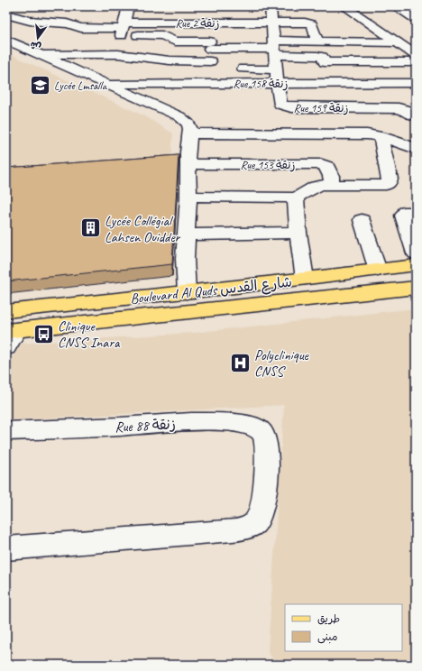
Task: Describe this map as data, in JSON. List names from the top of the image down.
{
  "streets": {
    "main road": ["Boulevard Al Quds شارع القدس"],
    "street": [
      "Rue 2 زنقة",
      "Rue 158 زنقة",
      "Rue 159 زنقة",
      "Rue 153 زنقة",
      "Rue 88 زنقة"
    ]
  },
  "crossings": [
    ["Rue 2 زنقة", "Rue 159 زنقة"],
    ["Rue 158 زنقة", "Rue 159 زنقة"]
  ],
  "places": {
    "school or university": ["Lycée Lmsalla"],
    "building": ["Lycée Collégial Lahsen Ouidder"],
    "bus stop": ["Clinique CNSS Inara"],
    "hospital": ["Polyclinique CNSS"]
  },
  "legend": ["طريق", "مبنى"],
  "north": "bottom"
}
